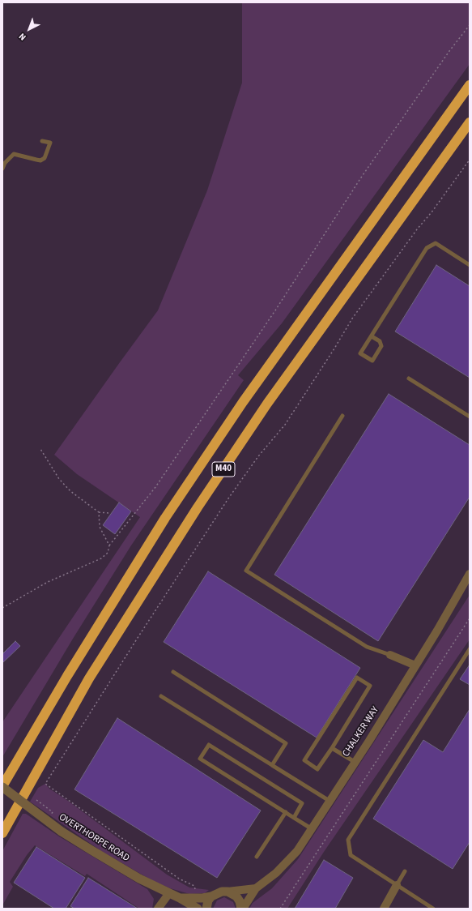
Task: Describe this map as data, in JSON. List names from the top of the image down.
{
  "streets": {
    "highway": ["M40"],
    "street": ["CHALKER WAY", "OVERTHORPE ROAD"]
  },
  "crossings": [
    ["M40", "OVERTHORPE ROAD"],
    ["CHALKER WAY", "OVERTHORPE ROAD"]
  ],
  "north": "bottom left"
}
